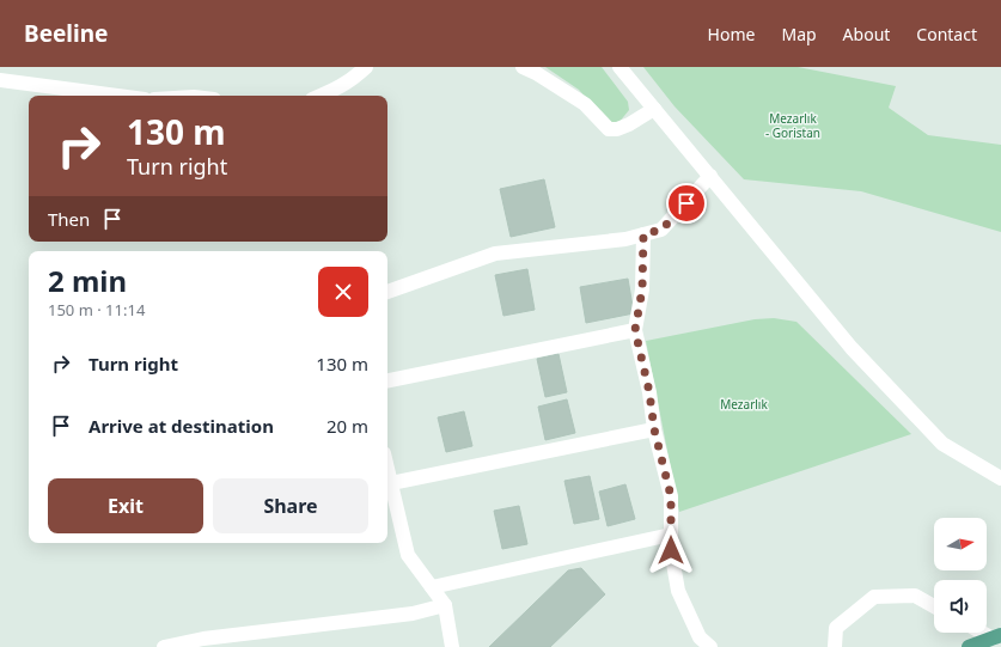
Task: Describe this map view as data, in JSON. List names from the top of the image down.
{
  "parks": ["Mezarlık - Goristan", "Mezarlık"],
  "north": "right",
  "page": {
    "header": "Beeline",
    "nav": [
      "Home",
      "Map",
      "About",
      "Contact"
    ],
    "turn": ["130 m", "Turn right"],
    "then": "Then",
    "heading": ["2 min", "150 m · 11:14"],
    "list": [
      {
        "name": "Turn right",
        "value": "130 m"
      },
      {
        "name": "Arrive at destination",
        "value": "20 m"
      }
    ],
    "buttons": ["Exit", "Share"]
  }
}
